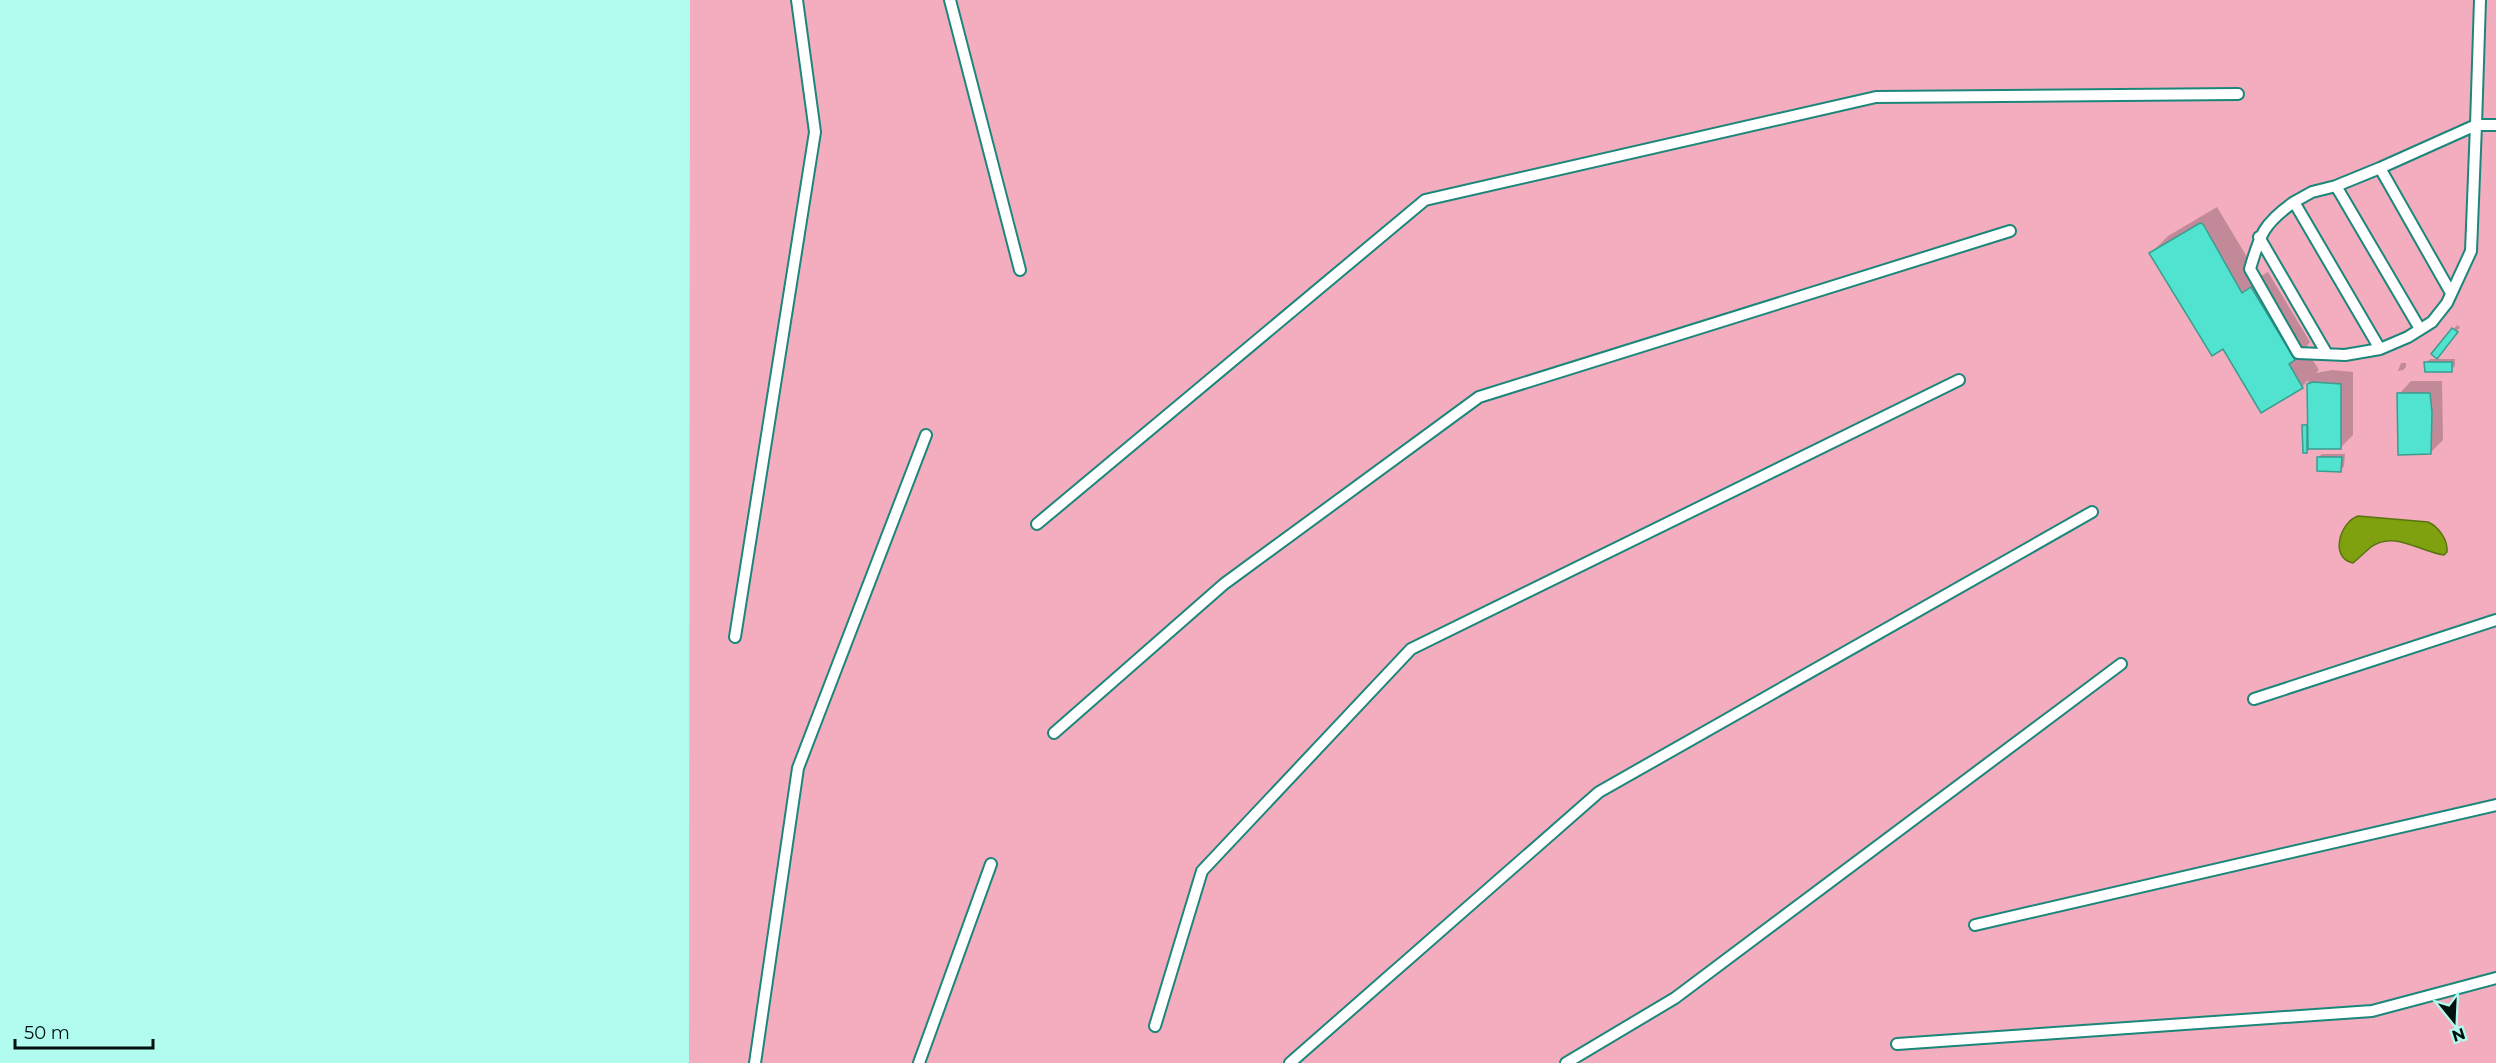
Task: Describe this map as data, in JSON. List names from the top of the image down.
{
  "scale_bar": "50 m",
  "north": "bottom"
}
